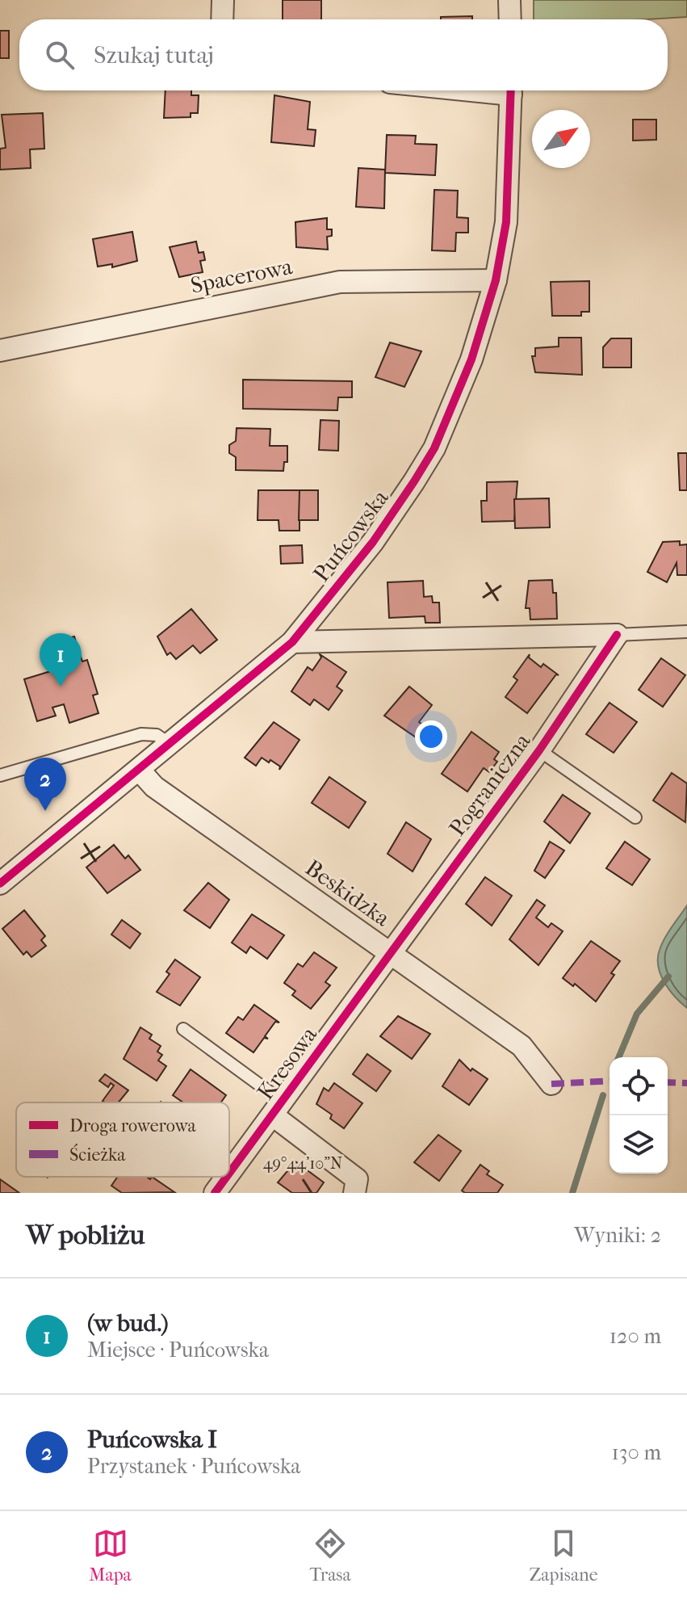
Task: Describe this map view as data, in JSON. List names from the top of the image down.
{
  "streets": {
    "street": [
      "Spacerowa",
      "Puńcowska",
      "Pograniczna",
      "Beskidzka",
      "Kresowa"
    ]
  },
  "crossings": [
    ["Spacerowa", "Puńcowska"],
    ["Puńcowska", "Beskidzka"],
    ["Pograniczna", "Beskidzka"],
    ["Pograniczna", "Kresowa"],
    ["Beskidzka", "Kresowa"]
  ],
  "legend": ["Droga rowerowa", "Ścieżka"],
  "north": "top right",
  "page": {
    "search": "Szukaj tutaj",
    "pins": ["1", "2"],
    "heading": ["W pobliżu", "Wyniki: 2"],
    "list": [
      {
        "mark": "1",
        "name": "(w bud.)",
        "note": "Miejsce · Puńcowska",
        "value": "120 m"
      },
      {
        "mark": "2",
        "name": "Puńcowska I",
        "note": "Przystanek · Puńcowska",
        "value": "130 m"
      }
    ],
    "nav": ["Mapa", "Trasa", "Zapisane"]
  },
  "coordinates": ["49°44'10\"N"]
}
